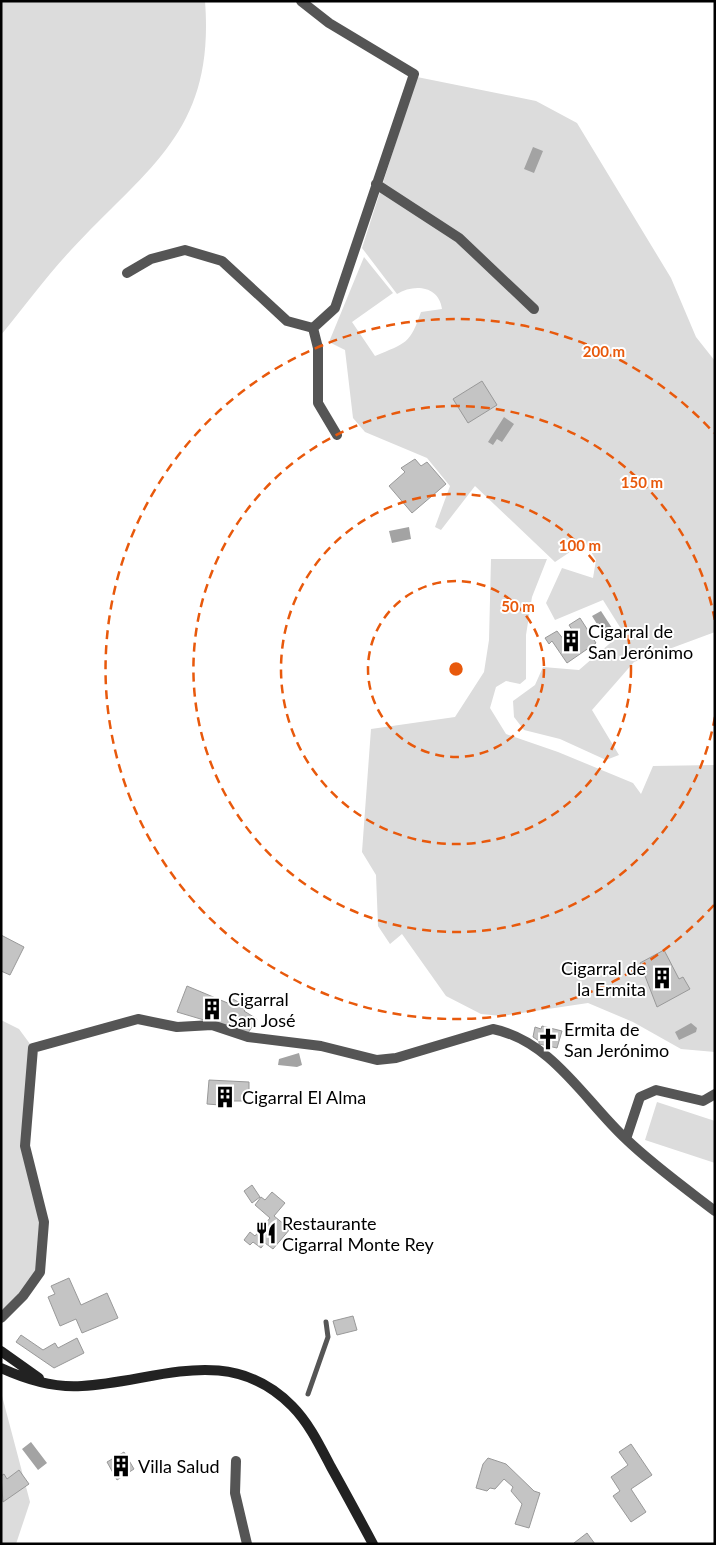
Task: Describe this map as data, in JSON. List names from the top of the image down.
{
  "places": {
    "building": [
      "Cigarral de San Jerónimo",
      "Cigarral de la Ermita",
      "Cigarral San José",
      "Cigarral El Alma",
      "Villa Salud"
    ],
    "church": ["Ermita de San Jerónimo"],
    "restaurant": ["Restaurante Cigarral Monte Rey"]
  },
  "rings": [
    "200 m",
    "150 m",
    "100 m",
    "50 m"
  ]
}
